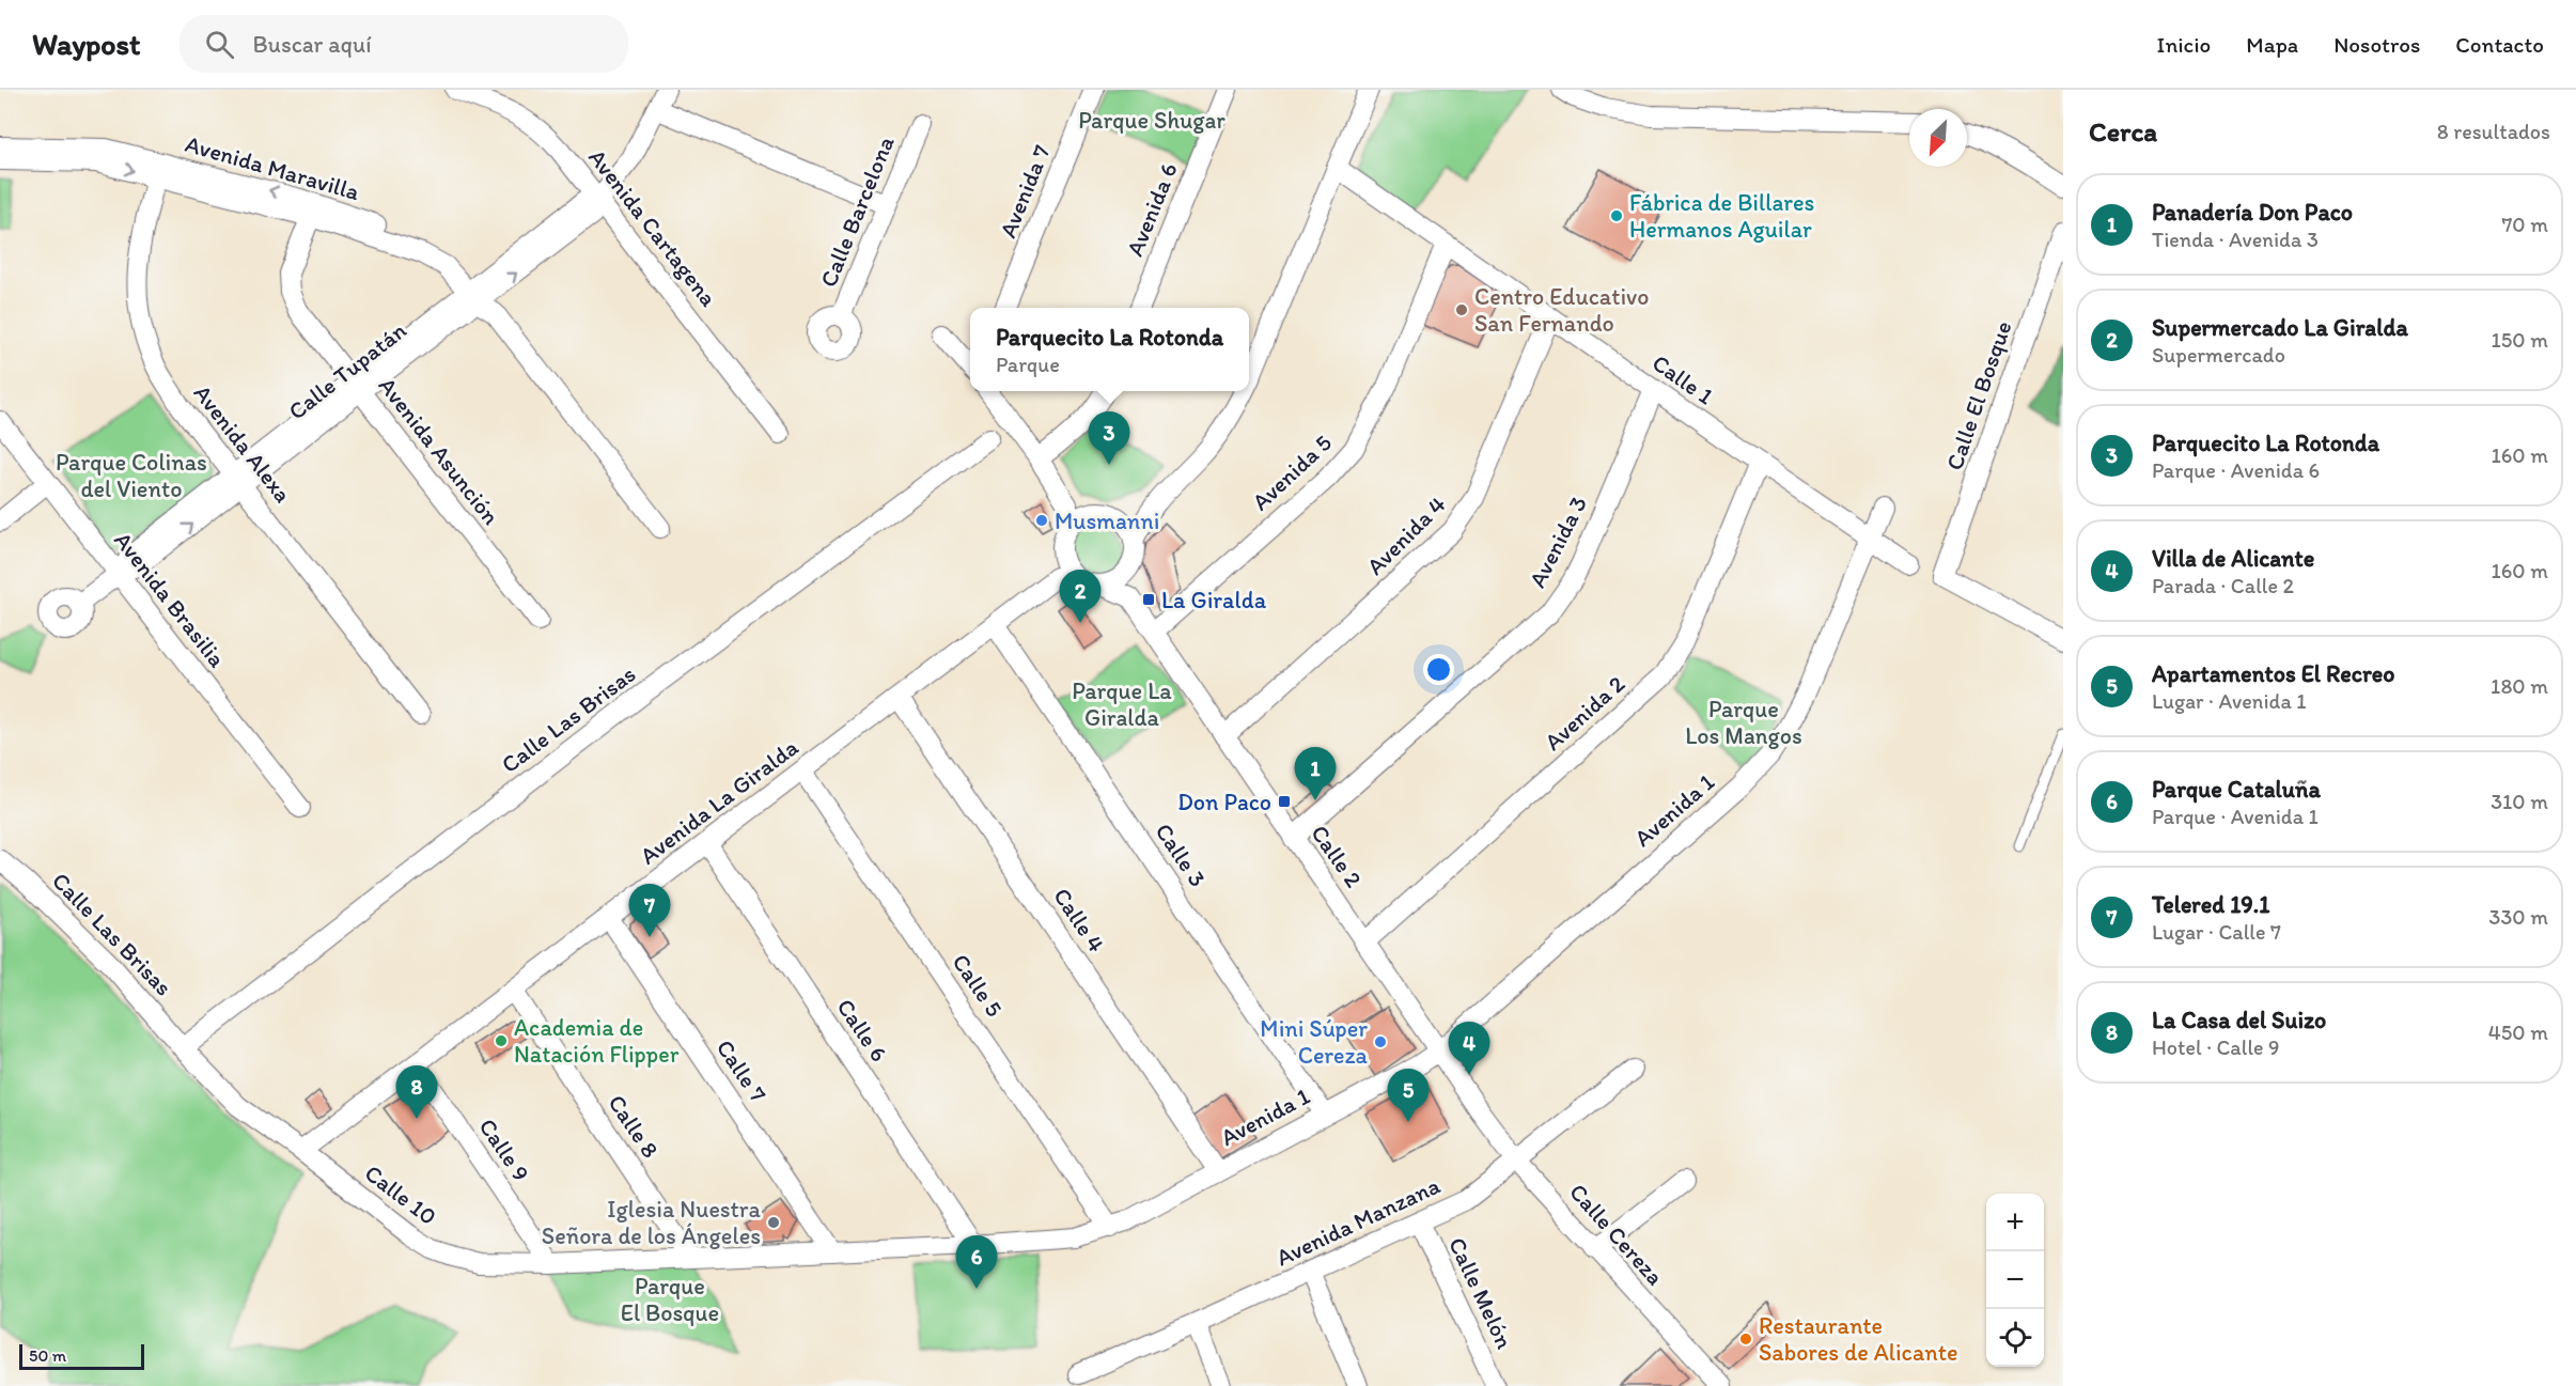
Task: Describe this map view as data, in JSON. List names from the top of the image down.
{
  "streets": {
    "street": [
      "Avenida Maravilla",
      "Avenida 7",
      "Avenida 6",
      "Calle Barcelona",
      "Avenida Cartagena",
      "Calle Tupatán",
      "Calle 1",
      "Calle El Bosque",
      "Avenida Alexa",
      "Avenida Asunción",
      "Avenida 5",
      "Avenida 4",
      "Avenida 3",
      "Avenida Brasilia",
      "Avenida 2",
      "Calle Las Brisas",
      "Avenida La Giralda",
      "Avenida 1",
      "Calle 3",
      "Calle 2",
      "Calle 4",
      "Calle 5",
      "Calle 6",
      "Calle 7",
      "Calle 8",
      "Calle 9",
      "Calle 10",
      "Avenida Manzana",
      "Calle Cereza",
      "Calle Melón"
    ]
  },
  "crossings": [
    ["Avenida Maravilla", "Calle Tupatán"],
    ["Avenida Maravilla", "Avenida Alexa"],
    ["Avenida Maravilla", "Avenida Asunción"],
    ["Avenida Cartagena", "Calle Tupatán"],
    ["Calle Tupatán", "Avenida Alexa"],
    ["Calle Tupatán", "Avenida Asunción"],
    ["Calle Tupatán", "Avenida Brasilia"],
    ["Calle 1", "Avenida 5"],
    ["Calle 1", "Avenida 4"],
    ["Calle 1", "Avenida 3"],
    ["Calle 1", "Avenida 2"],
    ["Calle 1", "Avenida 1"],
    ["Avenida 5", "Calle 2"],
    ["Avenida 4", "Calle 2"],
    ["Avenida 3", "Calle 2"],
    ["Avenida 2", "Calle 2"],
    ["Calle Las Brisas", "Avenida La Giralda"],
    ["Calle Las Brisas", "Calle 10"],
    ["Avenida La Giralda", "Calle 3"],
    ["Avenida La Giralda", "Calle 4"],
    ["Avenida La Giralda", "Calle 5"],
    ["Avenida La Giralda", "Calle 6"],
    ["Avenida La Giralda", "Calle 7"],
    ["Avenida La Giralda", "Calle 8"],
    ["Avenida La Giralda", "Calle 9"],
    ["Avenida La Giralda", "Calle 10"],
    ["Avenida 1", "Calle 3"],
    ["Avenida 1", "Calle 2"],
    ["Avenida 1", "Calle 4"],
    ["Avenida 1", "Calle 5"],
    ["Avenida 1", "Calle 6"],
    ["Avenida 1", "Calle 7"],
    ["Avenida 1", "Calle 8"],
    ["Avenida 1", "Calle 9"],
    ["Avenida 1", "Calle 10"],
    ["Calle 2", "Calle Cereza"],
    ["Avenida Manzana", "Calle Cereza"],
    ["Avenida Manzana", "Calle Melón"]
  ],
  "parks": [
    "Parque Shugar",
    "Parque Colinas del Viento",
    "Parque La Giralda",
    "Parque Los Mangos",
    "Parque El Bosque"
  ],
  "places": {
    "other": [
      "Fábrica de Billares Hermanos Aguilar",
      "Centro Educativo San Fernando",
      "Musmanni",
      "Academia de Natación Flipper",
      "Mini Súper Cereza",
      "Iglesia Nuestra Señora de los Ángeles",
      "Restaurante Sabores de Alicante"
    ],
    "transit": ["La Giralda", "Don Paco"]
  },
  "scale_bar": "50 m",
  "north": "bottom left",
  "page": {
    "header": "Waypost",
    "search": "Buscar aquí",
    "nav": [
      "Inicio",
      "Mapa",
      "Nosotros",
      "Contacto"
    ],
    "heading": ["Cerca", "8 resultados"],
    "list": [
      {
        "mark": "1",
        "name": "Panadería Don Paco",
        "note": "Tienda · Avenida 3",
        "value": "70 m"
      },
      {
        "mark": "2",
        "name": "Supermercado La Giralda",
        "note": "Supermercado",
        "value": "150 m"
      },
      {
        "mark": "3",
        "name": "Parquecito La Rotonda",
        "note": "Parque · Avenida 6",
        "value": "160 m"
      },
      {
        "mark": "4",
        "name": "Villa de Alicante",
        "note": "Parada · Calle 2",
        "value": "160 m"
      },
      {
        "mark": "5",
        "name": "Apartamentos El Recreo",
        "note": "Lugar · Avenida 1",
        "value": "180 m"
      },
      {
        "mark": "6",
        "name": "Parque Cataluña",
        "note": "Parque · Avenida 1",
        "value": "310 m"
      },
      {
        "mark": "7",
        "name": "Telered 19.1",
        "note": "Lugar · Calle 7",
        "value": "330 m"
      },
      {
        "mark": "8",
        "name": "La Casa del Suizo",
        "note": "Hotel · Calle 9",
        "value": "450 m"
      }
    ],
    "popup": ["Parquecito La Rotonda", "Parque"],
    "pins": [
      "3",
      "2",
      "1",
      "7",
      "4",
      "8",
      "5",
      "6"
    ],
    "map_buttons": ["+", "−"],
    "scale": "50 m"
  }
}
